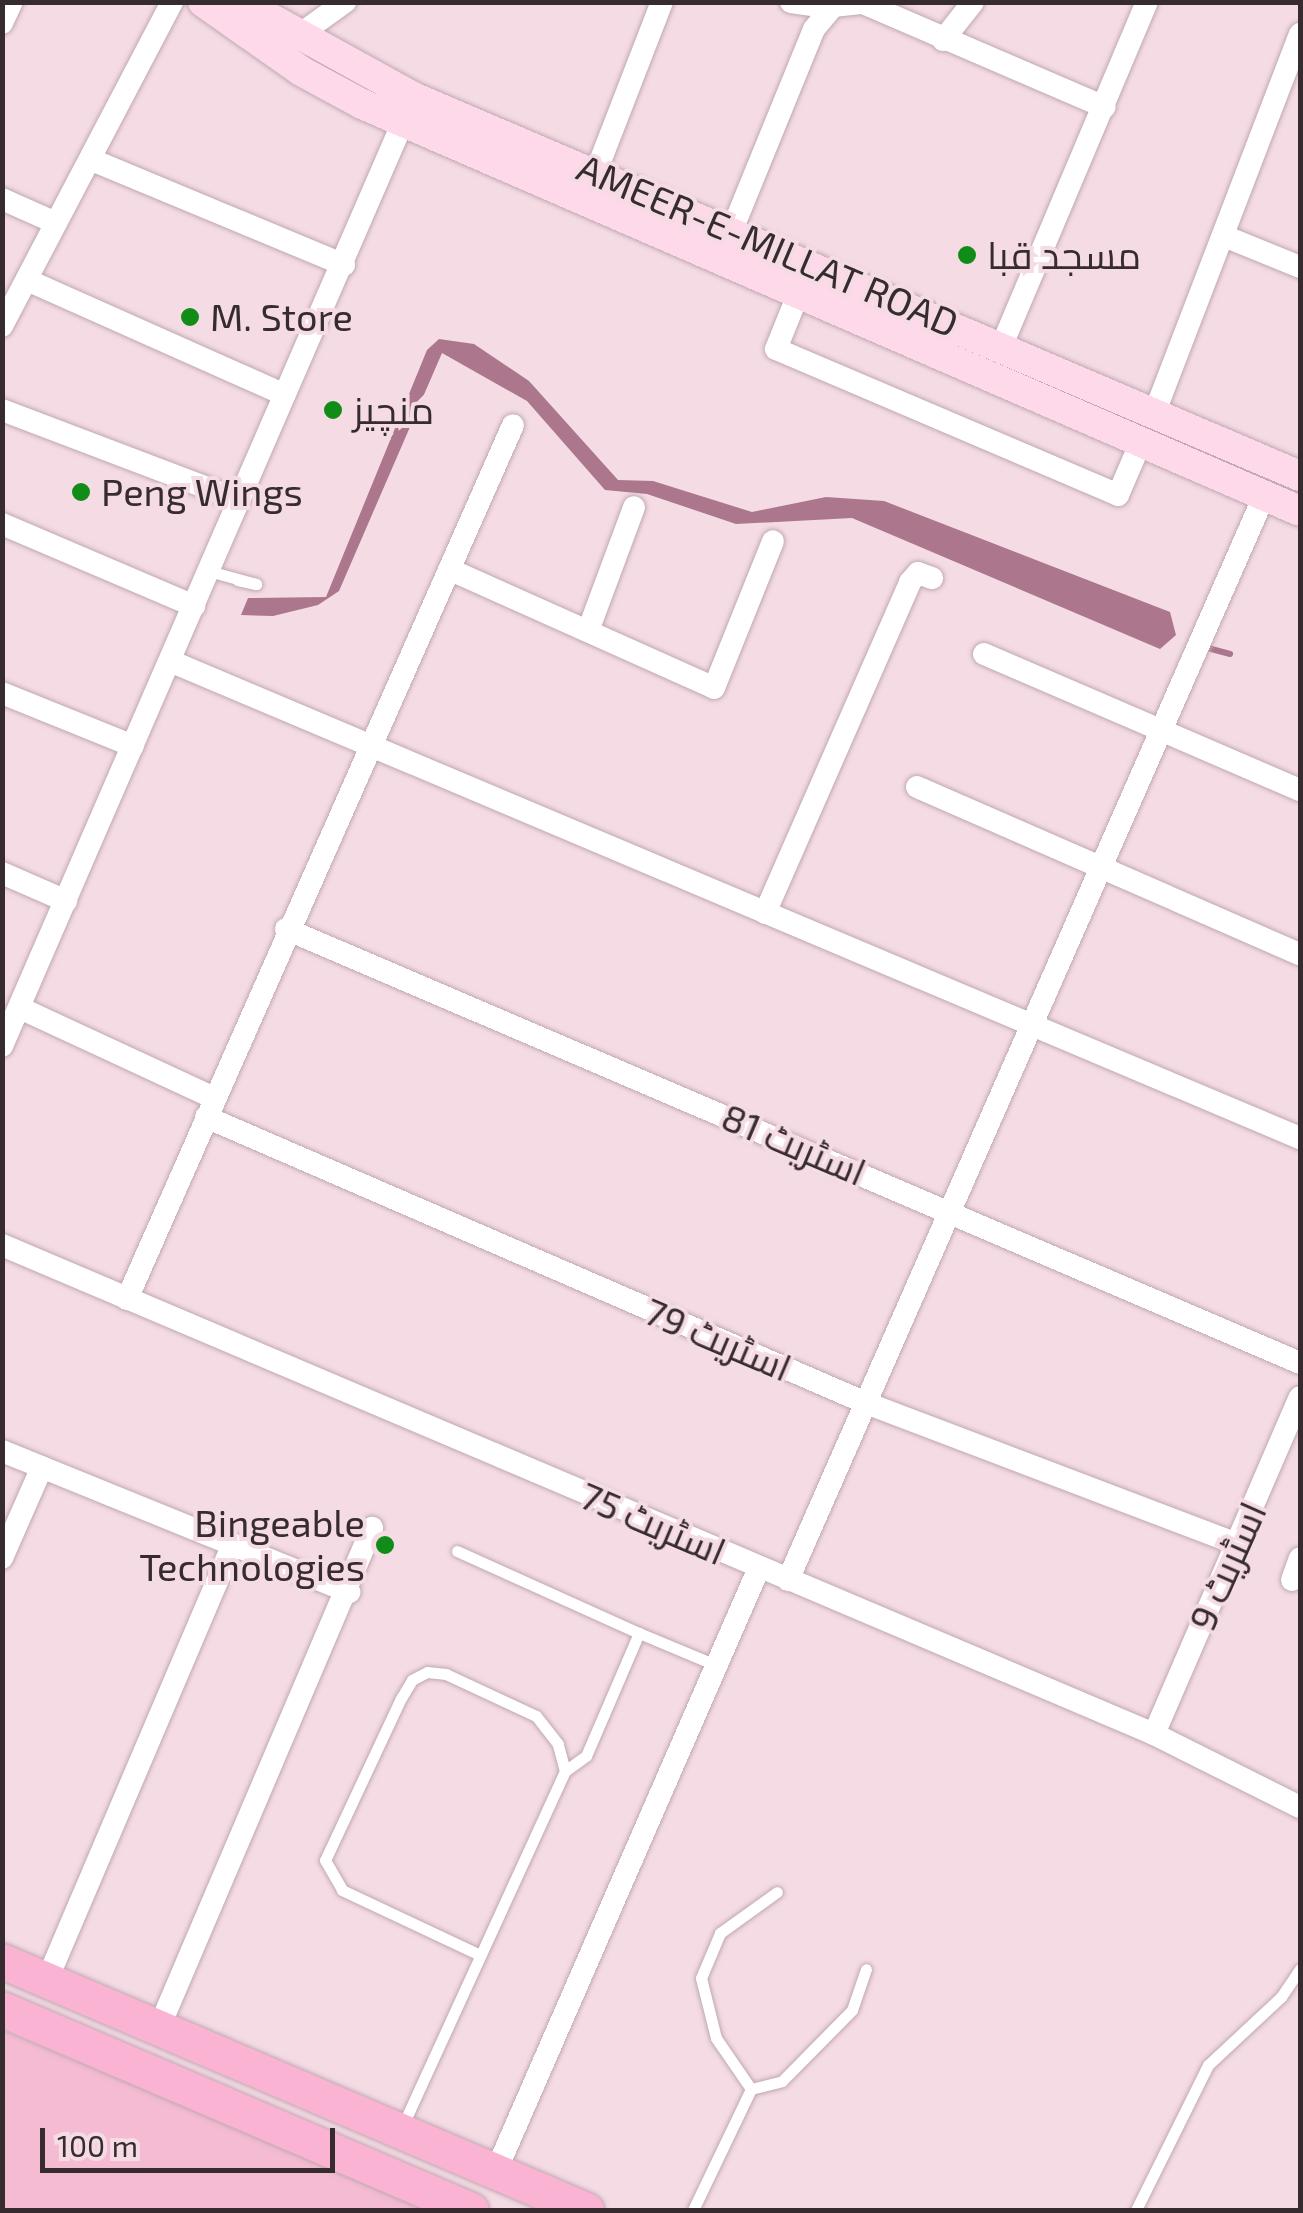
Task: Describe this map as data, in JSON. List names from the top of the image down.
{
  "streets": {
    "main road": ["AMEER-E-MILLAT ROAD"],
    "street": [
      "اسٹریٹ 81",
      "اسٹریٹ 79",
      "اسٹریٹ 75",
      "اسٹریٹ 9"
    ]
  },
  "crossings": [
    ["اسٹریٹ 79", "اسٹریٹ 9"],
    ["اسٹریٹ 75", "اسٹریٹ 9"]
  ],
  "places": [
    "مسجد قبا",
    "M. Store",
    "منچیز",
    "Peng Wings",
    "Bingeable Technologies"
  ],
  "scale_bar": "100 m"
}
